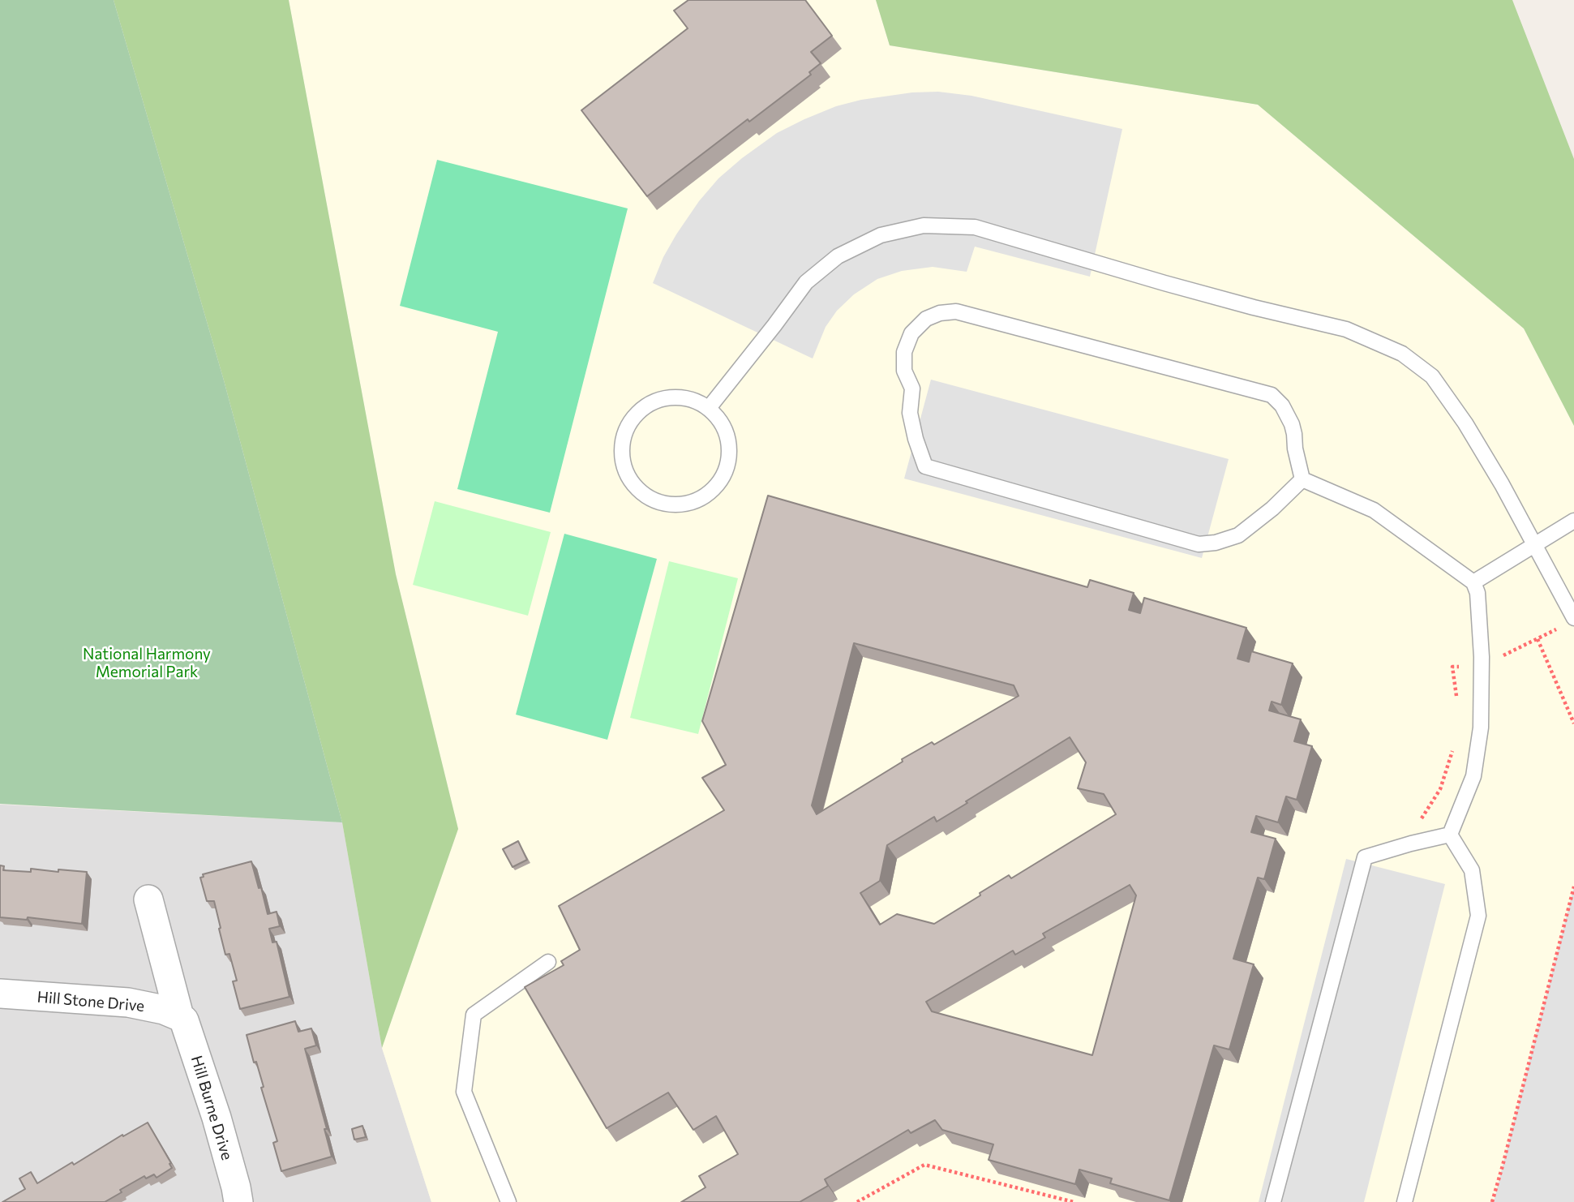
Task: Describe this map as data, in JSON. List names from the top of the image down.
{
  "streets": {
    "street": ["Hill Stone Drive", "Hill Burne Drive"]
  },
  "crossings": [
    ["Hill Stone Drive", "Hill Burne Drive"]
  ],
  "parks": ["National Harmony Memorial Park"]
}
